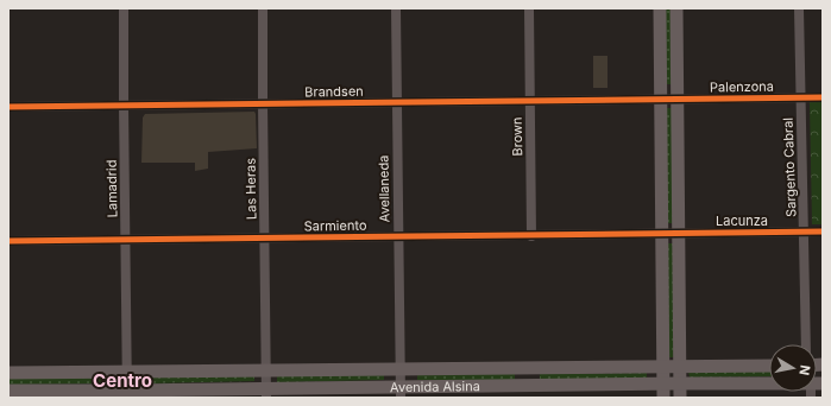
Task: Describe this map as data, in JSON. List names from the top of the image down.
{
  "streets": {
    "main road": ["Avenida Alsina"],
    "street": [
      "Palenzona",
      "Brandsen",
      "Brown",
      "Sargento Cabral",
      "Lamadrid",
      "Las Heras",
      "Avellaneda",
      "Lacunza",
      "Sarmiento"
    ]
  },
  "crossings": [
    ["Palenzona", "Brandsen"],
    ["Palenzona", "Sargento Cabral"],
    ["Brandsen", "Brown"],
    ["Brandsen", "Lamadrid"],
    ["Brandsen", "Las Heras"],
    ["Brandsen", "Avellaneda"],
    ["Brown", "Sarmiento"],
    ["Sargento Cabral", "Lacunza"],
    ["Lamadrid", "Sarmiento"],
    ["Lamadrid", "Avenida Alsina"],
    ["Las Heras", "Sarmiento"],
    ["Las Heras", "Avenida Alsina"],
    ["Avellaneda", "Sarmiento"],
    ["Avellaneda", "Avenida Alsina"],
    ["Lacunza", "Sarmiento"]
  ],
  "districts": ["Centro"],
  "north": "right"
}
